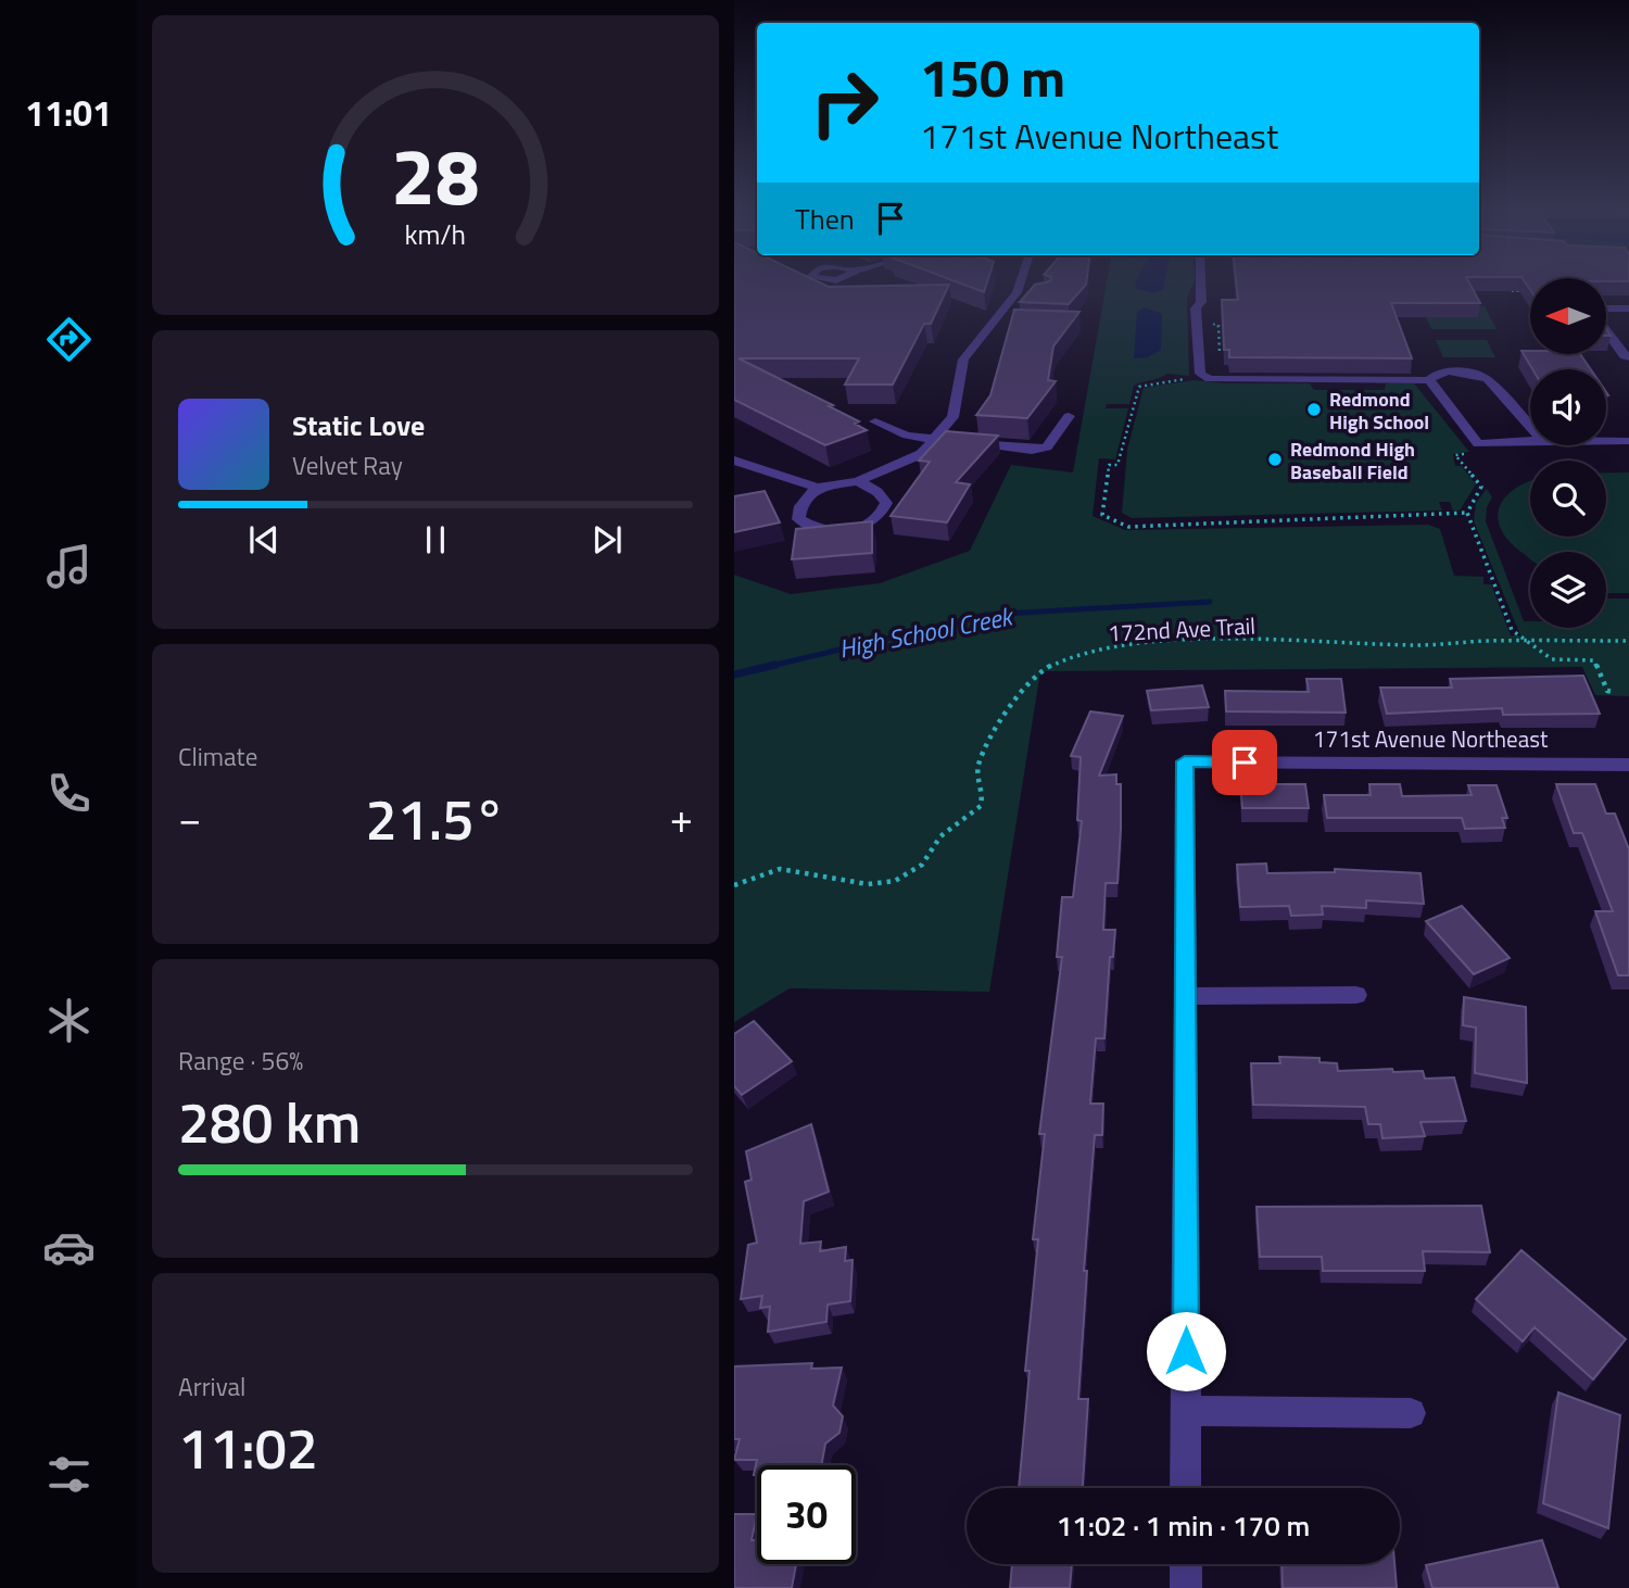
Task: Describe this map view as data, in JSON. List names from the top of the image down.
{
  "streets": {
    "street": ["171st Avenue Northeast"],
    "path": ["172nd Ave Trail"]
  },
  "water": ["High School Creek"],
  "places": ["Redmond High School", "Redmond High Baseball Field"],
  "north": "left",
  "page": {
    "tabs": "11:01",
    "turn": ["150 m", "171st Avenue Northeast"],
    "then": "Then",
    "song": ["Static Love", "Velvet Ray"],
    "tile": [
      "Climate",
      ["Range · 56%", "280 km"],
      ["Arrival", "11:02"]
    ],
    "heat": ["−", "21.5°", "+"],
    "limit": "30",
    "trip": "11:02 · 1 min · 170 m",
    "gauge": ["28", "km/h"]
  }
}
